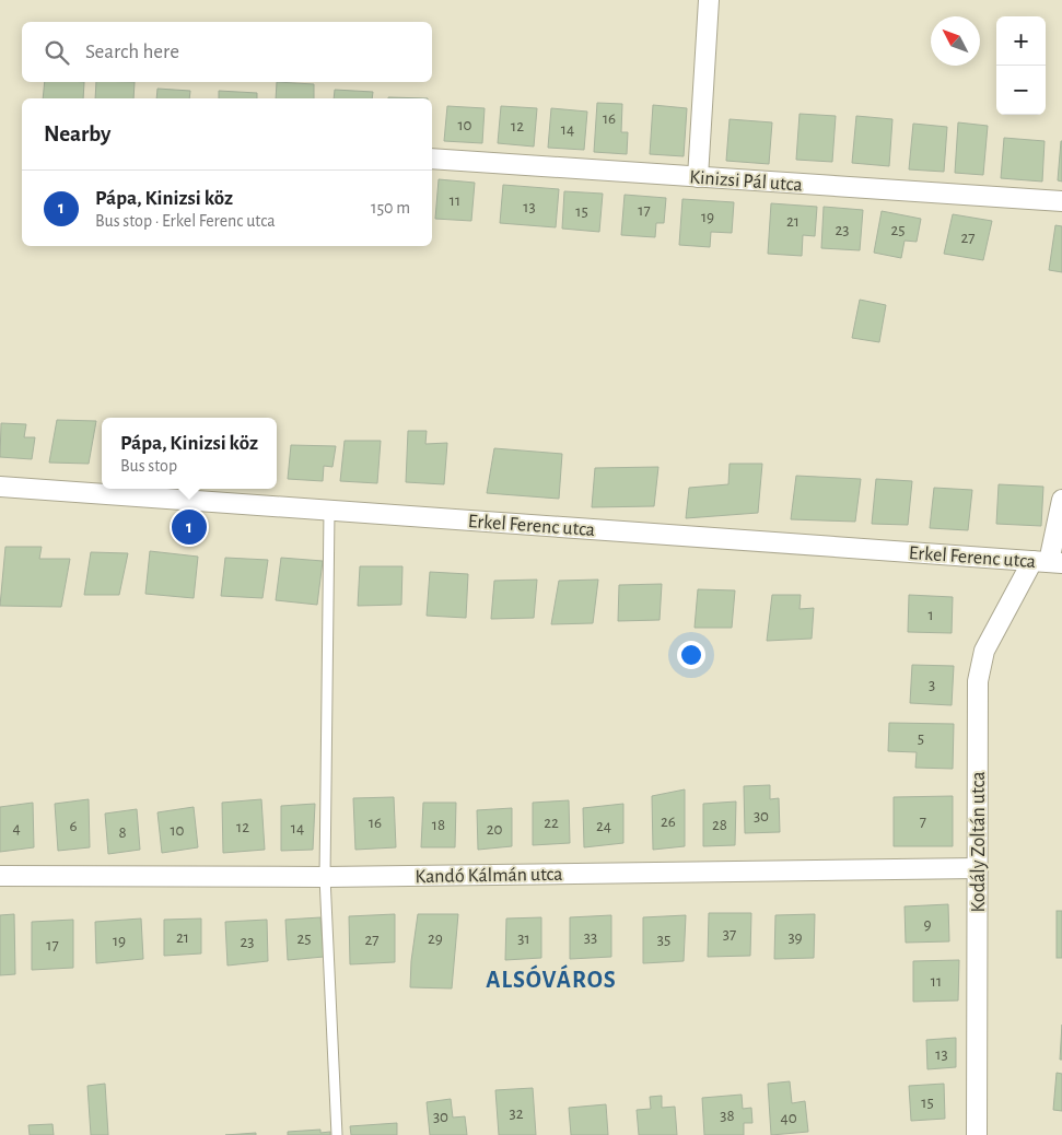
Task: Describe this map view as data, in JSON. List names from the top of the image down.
{
  "streets": {
    "street": [
      "Kinizsi Pál utca",
      "Erkel Ferenc utca",
      "Kodály Zoltán utca",
      "Kandó Kálmán utca"
    ]
  },
  "crossings": [
    ["Erkel Ferenc utca", "Kodály Zoltán utca"],
    ["Kodály Zoltán utca", "Kandó Kálmán utca"]
  ],
  "districts": ["ALSÓVÁROS"],
  "house_numbers": [
    "16",
    "10",
    "12",
    "14",
    "11",
    "13",
    "17",
    "15",
    "19",
    "21",
    "23",
    "25",
    "27",
    "1",
    "3",
    "5",
    "30",
    "26",
    "7",
    "16",
    "22",
    "18",
    "28",
    "6",
    "24",
    "12",
    "4",
    "14",
    "20",
    "10",
    "8",
    "9",
    "37",
    "21",
    "33",
    "39",
    "25",
    "29",
    "31",
    "27",
    "35",
    "19",
    "23",
    "17",
    "11",
    "13",
    "15",
    "32",
    "38",
    "30",
    "40"
  ],
  "north": "top left",
  "page": {
    "map_buttons": ["+", "−"],
    "search": "Search here",
    "heading": "Nearby",
    "list": [
      {
        "mark": "1",
        "name": "Pápa, Kinizsi köz",
        "note": "Bus stop · Erkel Ferenc utca",
        "value": "150 m"
      }
    ],
    "popup": ["Pápa, Kinizsi köz", "Bus stop"],
    "pins": "1"
  }
}
